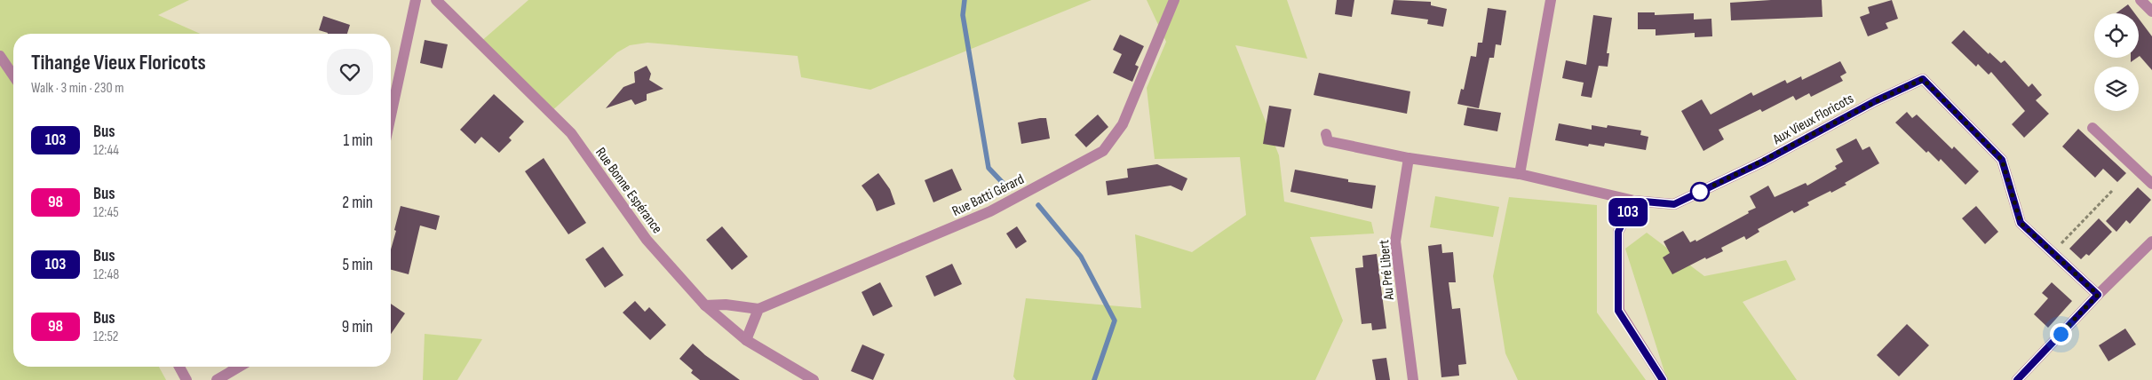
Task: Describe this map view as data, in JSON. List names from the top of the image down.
{
  "streets": {
    "street": [
      "Aux Vieux Floricots",
      "Rue Bonne Espérance",
      "Rue Batti Gérard",
      "Au Pré Libert"
    ]
  },
  "lines": ["bus line 103"],
  "page": {
    "on_map": "103",
    "heading": ["Tihange Vieux Floricots", "Walk · 3 min · 230 m"],
    "list": [
      {
        "mark": "103",
        "name": "Bus",
        "note": "12:44",
        "value": "1 min"
      },
      {
        "mark": "98",
        "name": "Bus",
        "note": "12:45",
        "value": "2 min"
      },
      {
        "mark": "103",
        "name": "Bus",
        "note": "12:48",
        "value": "5 min"
      },
      {
        "mark": "98",
        "name": "Bus",
        "note": "12:52",
        "value": "9 min"
      }
    ]
  }
}
